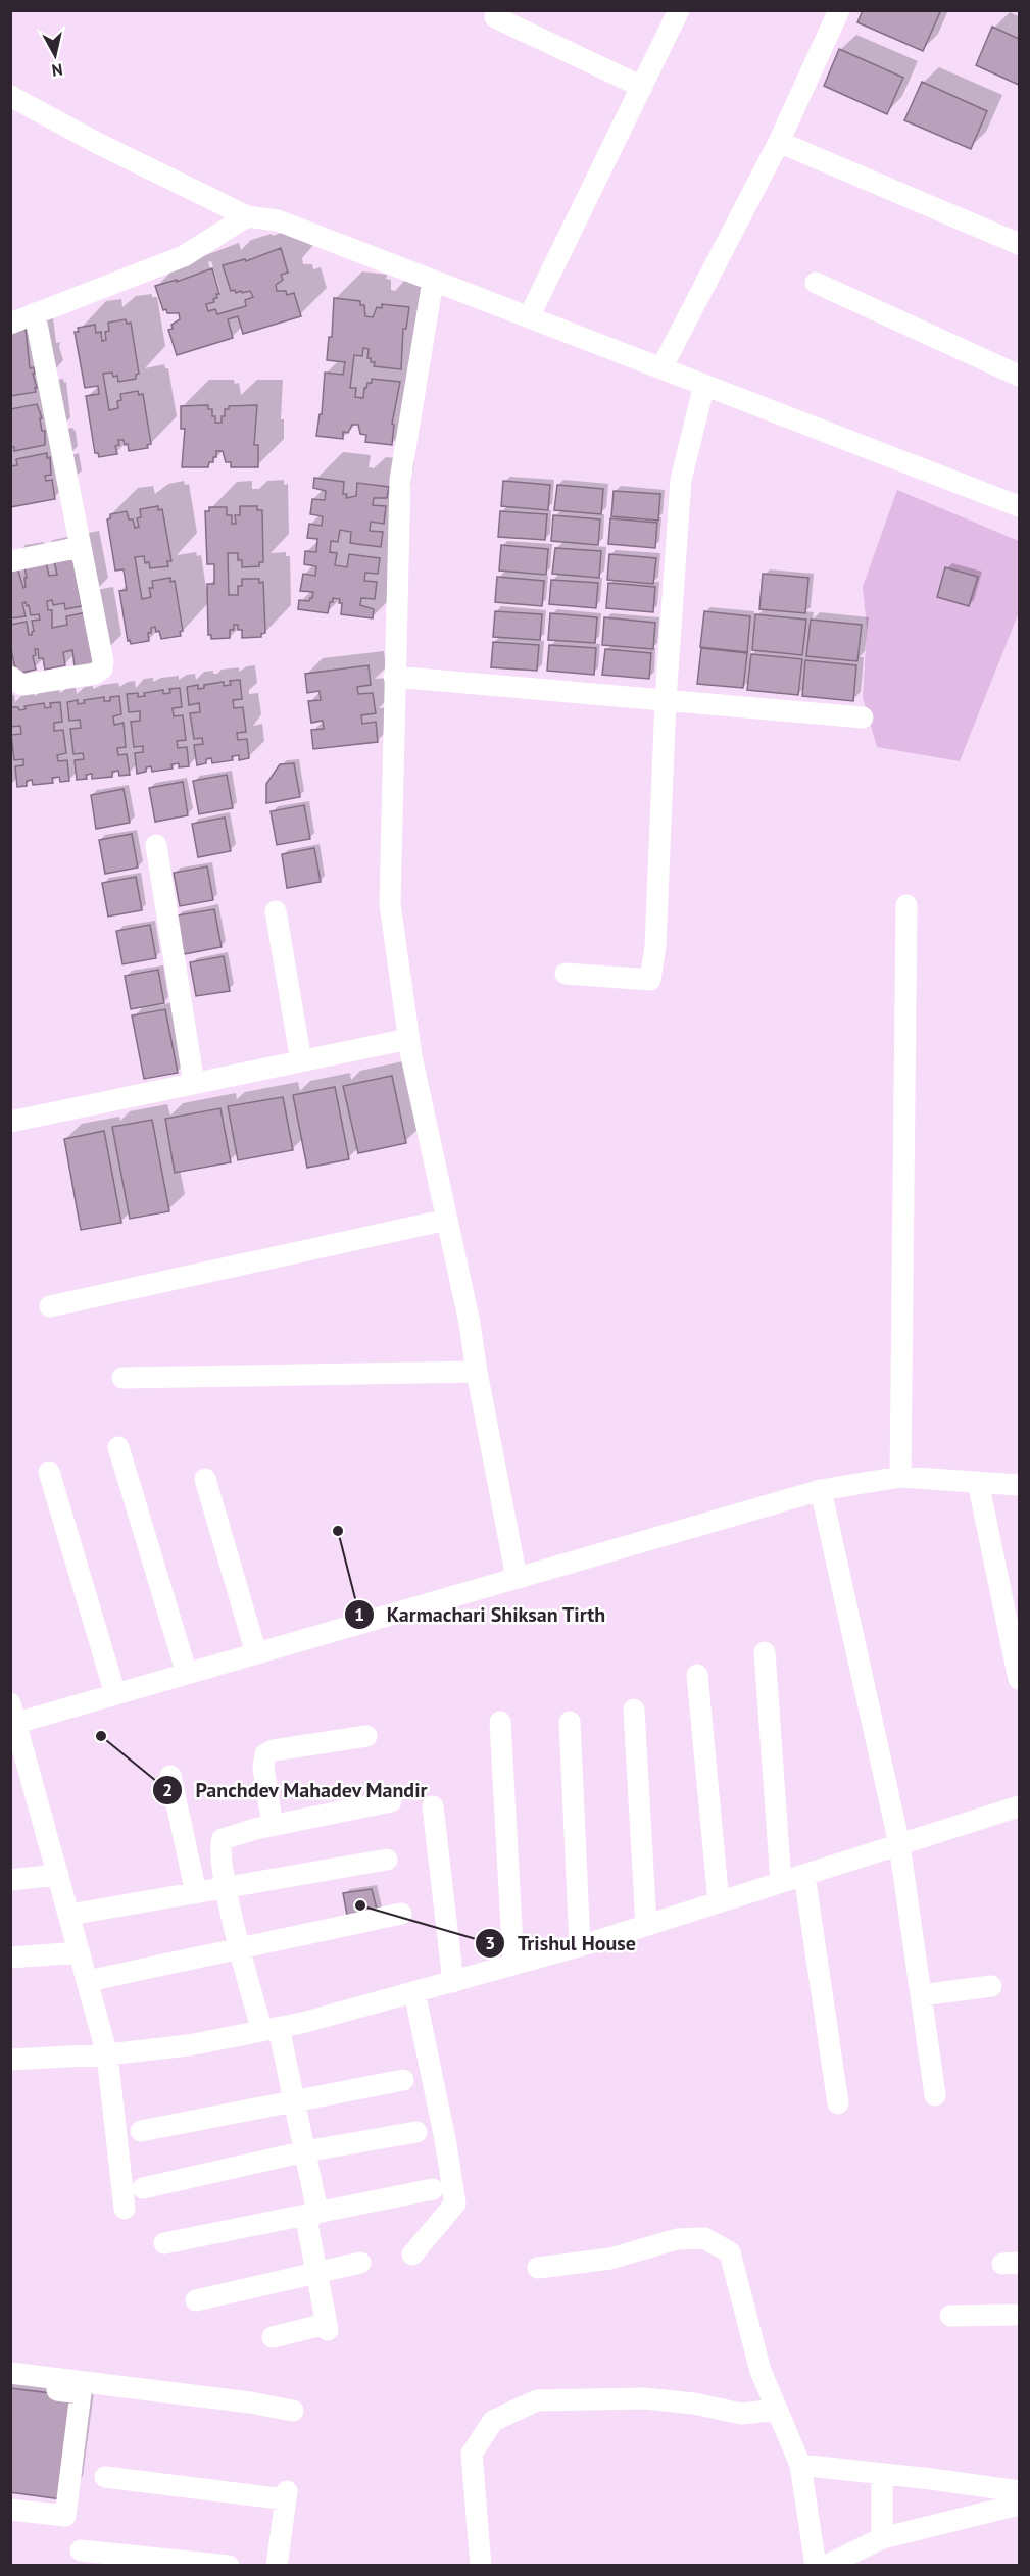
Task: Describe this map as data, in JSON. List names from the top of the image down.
{
  "places": ["Karmachari Shiksan Tirth", "Panchdev Mahadev Mandir", "Trishul House"],
  "north": "bottom"
}
